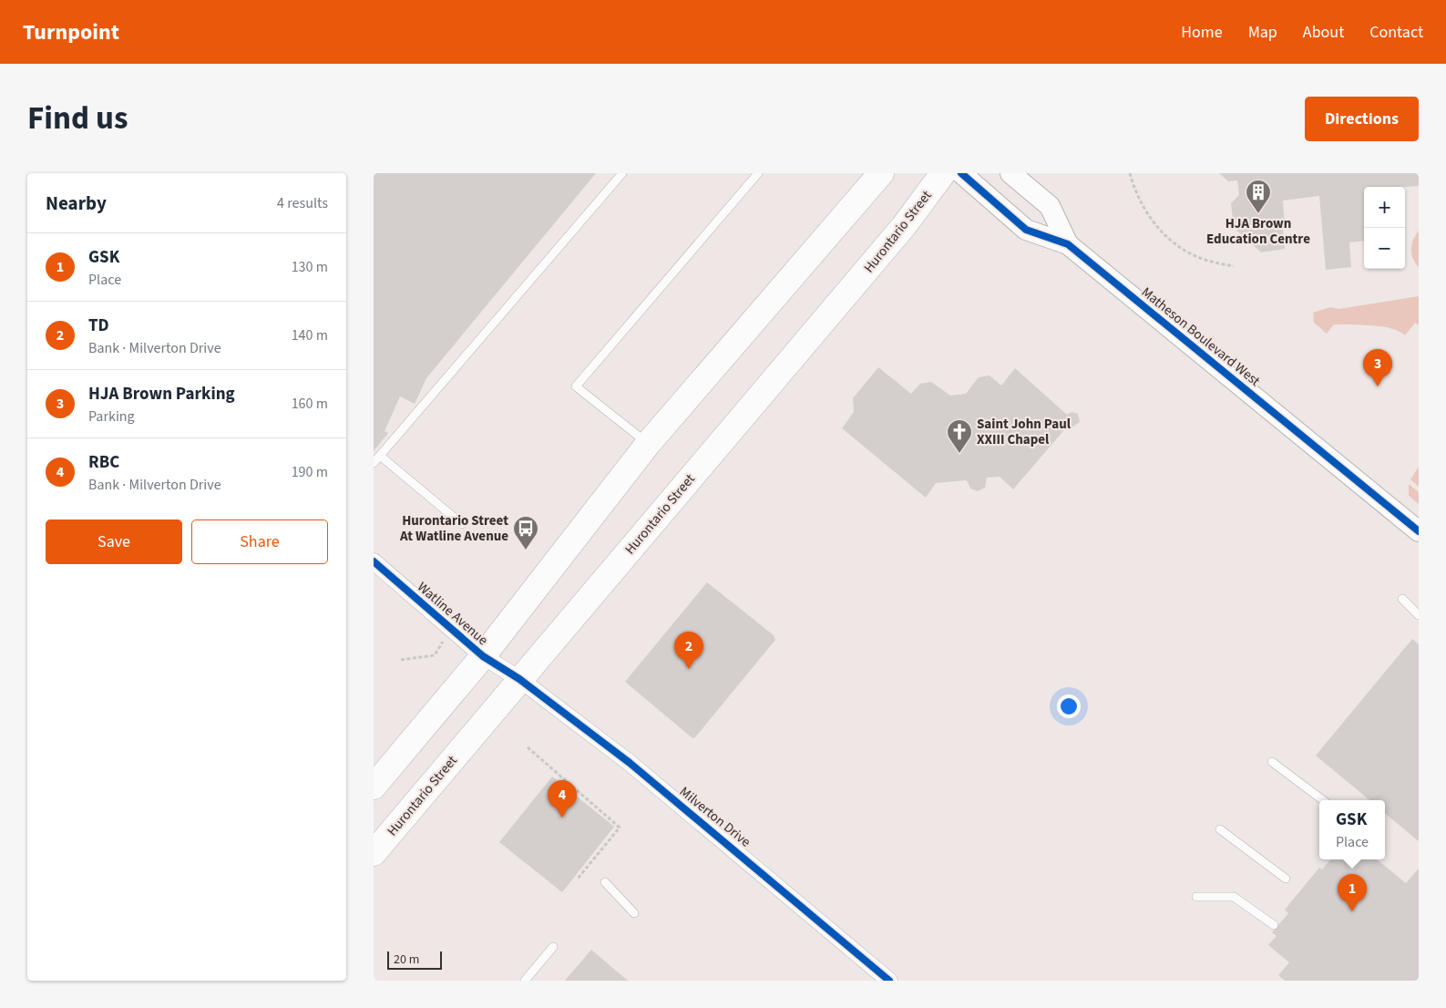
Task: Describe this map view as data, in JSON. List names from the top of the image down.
{
  "streets": {
    "main road": ["Hurontario Street"],
    "street": ["Matheson Boulevard West", "Watline Avenue", "Milverton Drive"]
  },
  "crossings": [
    ["Hurontario Street", "Watline Avenue"],
    ["Hurontario Street", "Milverton Drive"],
    ["Watline Avenue", "Milverton Drive"]
  ],
  "places": {
    "building": ["HJA Brown Education Centre"],
    "church": ["Saint John Paul XXIII Chapel"],
    "bus stop": ["Hurontario Street At Watline Avenue"]
  },
  "scale_bar": "20 m",
  "page": {
    "header": "Turnpoint",
    "nav": [
      "Home",
      "Map",
      "About",
      "Contact"
    ],
    "title": "Find us",
    "buttons": [
      "Directions",
      ["Save", "Share"]
    ],
    "heading": ["Nearby", "4 results"],
    "map_buttons": ["+", "−"],
    "list": [
      {
        "mark": "1",
        "name": "GSK",
        "note": "Place",
        "value": "130 m"
      },
      {
        "mark": "2",
        "name": "TD",
        "note": "Bank · Milverton Drive",
        "value": "140 m"
      },
      {
        "mark": "3",
        "name": "HJA Brown Parking",
        "note": "Parking",
        "value": "160 m"
      },
      {
        "mark": "4",
        "name": "RBC",
        "note": "Bank · Milverton Drive",
        "value": "190 m"
      }
    ],
    "pins": [
      "3",
      "2",
      "4",
      "1"
    ],
    "popup": ["GSK", "Place"],
    "scale": "20 m"
  }
}
